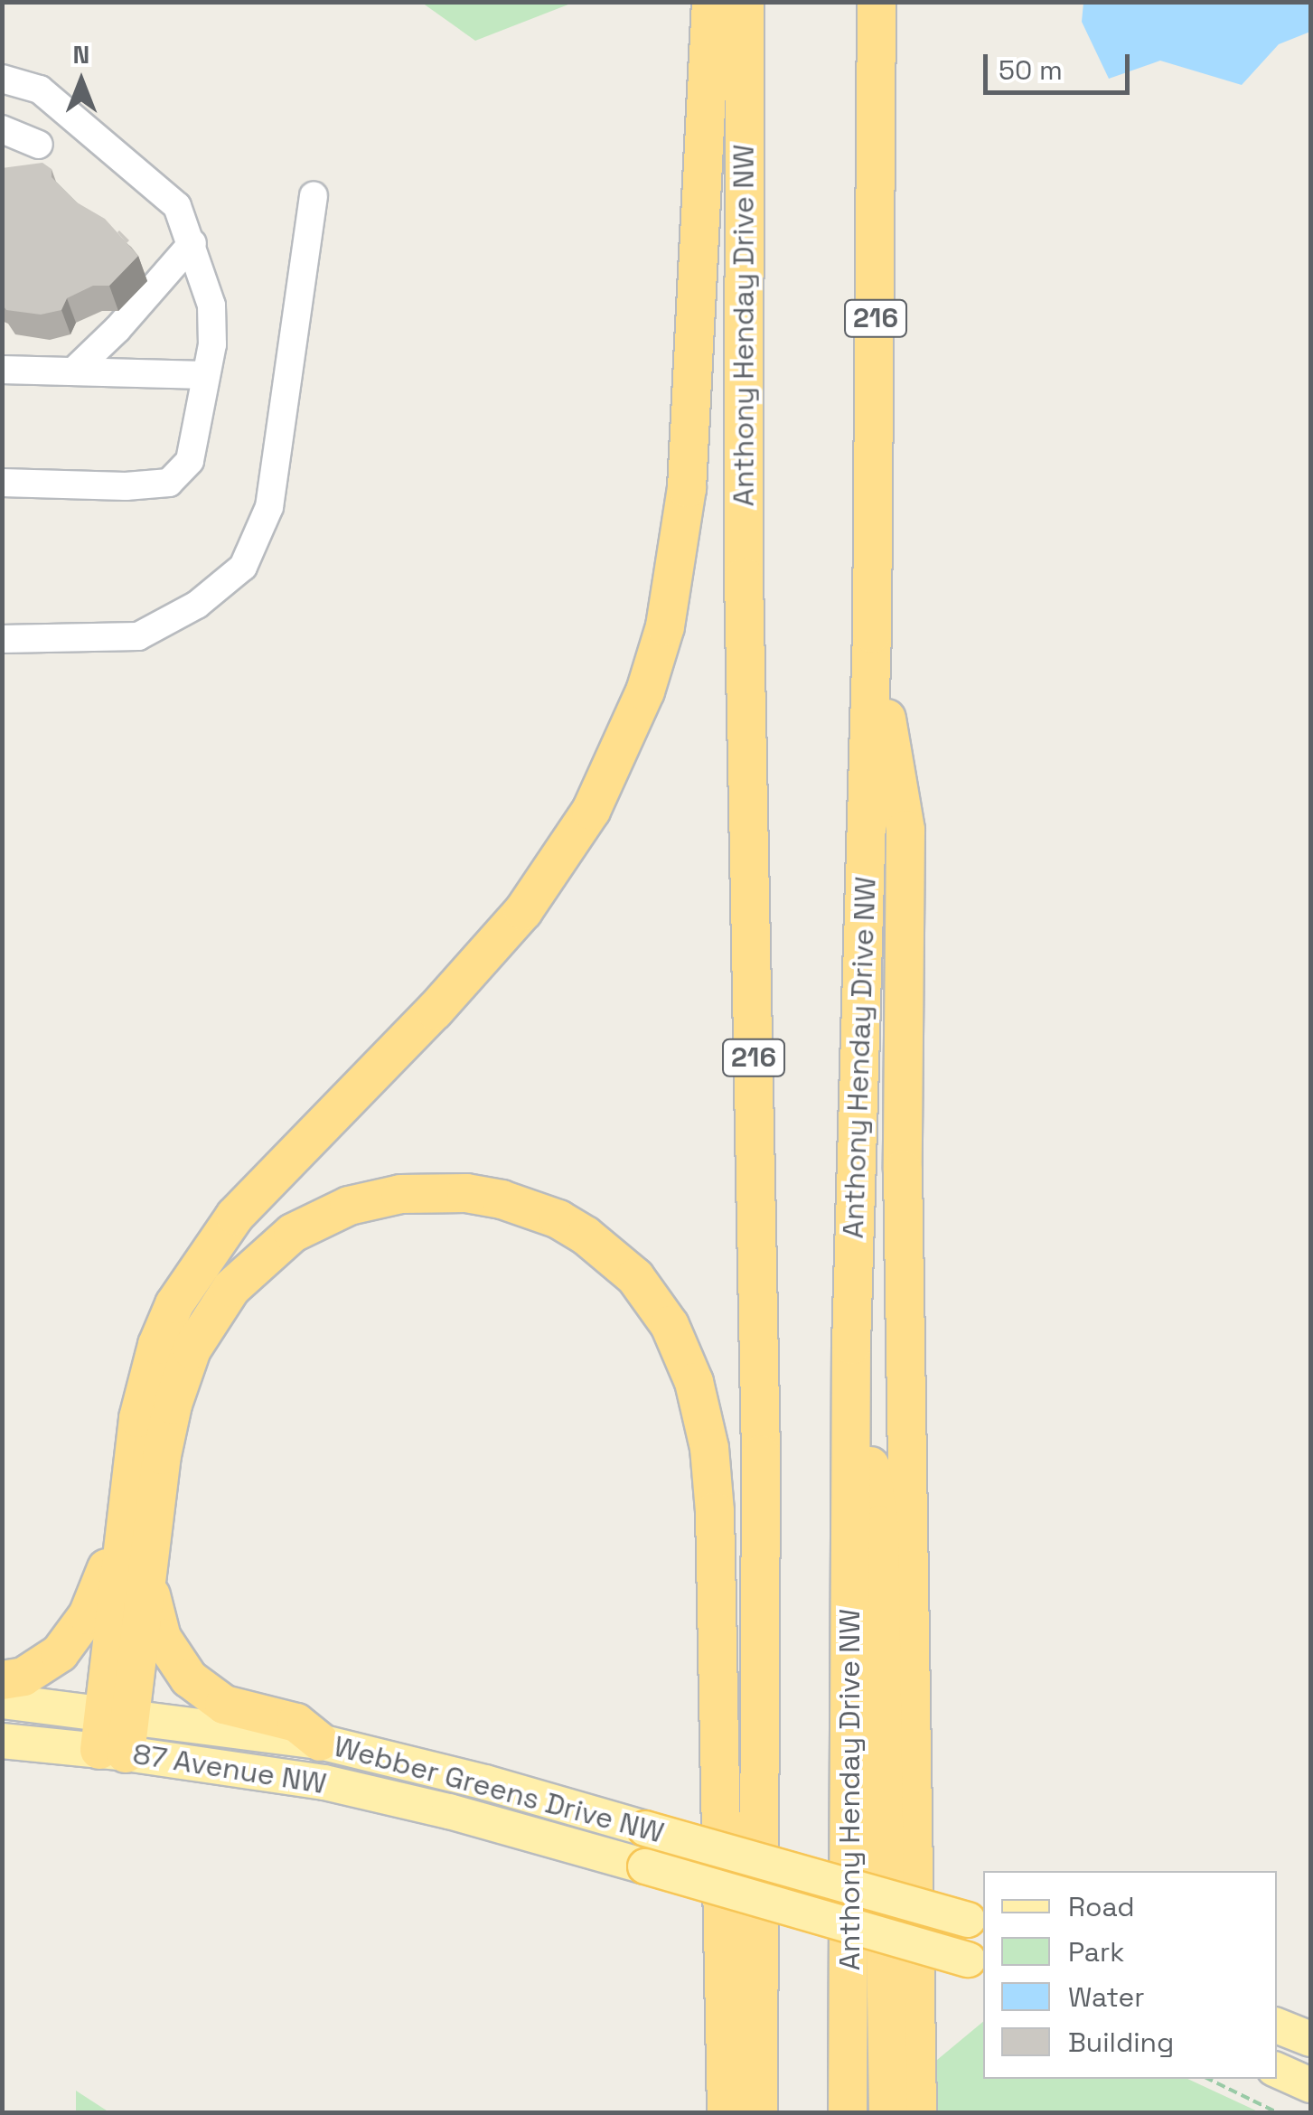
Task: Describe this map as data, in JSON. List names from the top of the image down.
{
  "streets": {
    "highway": ["216", "Anthony Henday Drive NW"],
    "main road": ["87 Avenue NW", "Webber Greens Drive NW"]
  },
  "crossings": [
    ["87 Avenue NW", "Webber Greens Drive NW"]
  ],
  "legend": [
    "Road",
    "Park",
    "Water",
    "Building"
  ],
  "scale_bar": "50 m",
  "north": "top"
}
